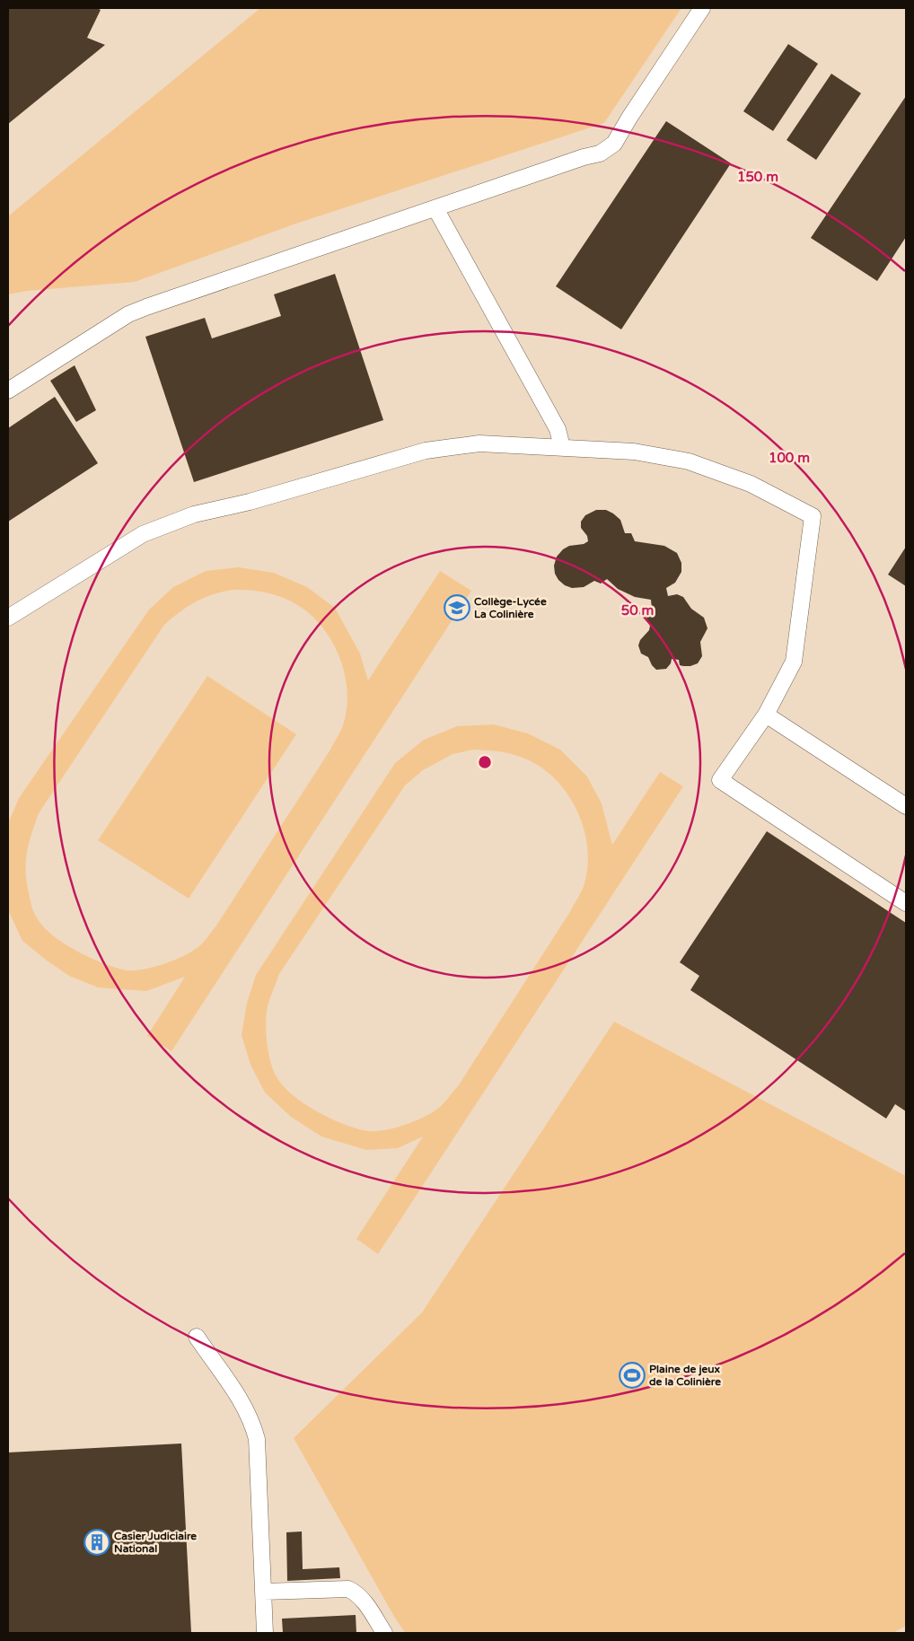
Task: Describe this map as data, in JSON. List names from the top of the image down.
{
  "places": {
    "school or university": ["Collège-Lycée La Colinière"],
    "sports": ["Plaine de jeux de la Colinière"],
    "building": ["Casier Judiciaire National"]
  },
  "rings": ["150 m", "100 m", "50 m"]
}
